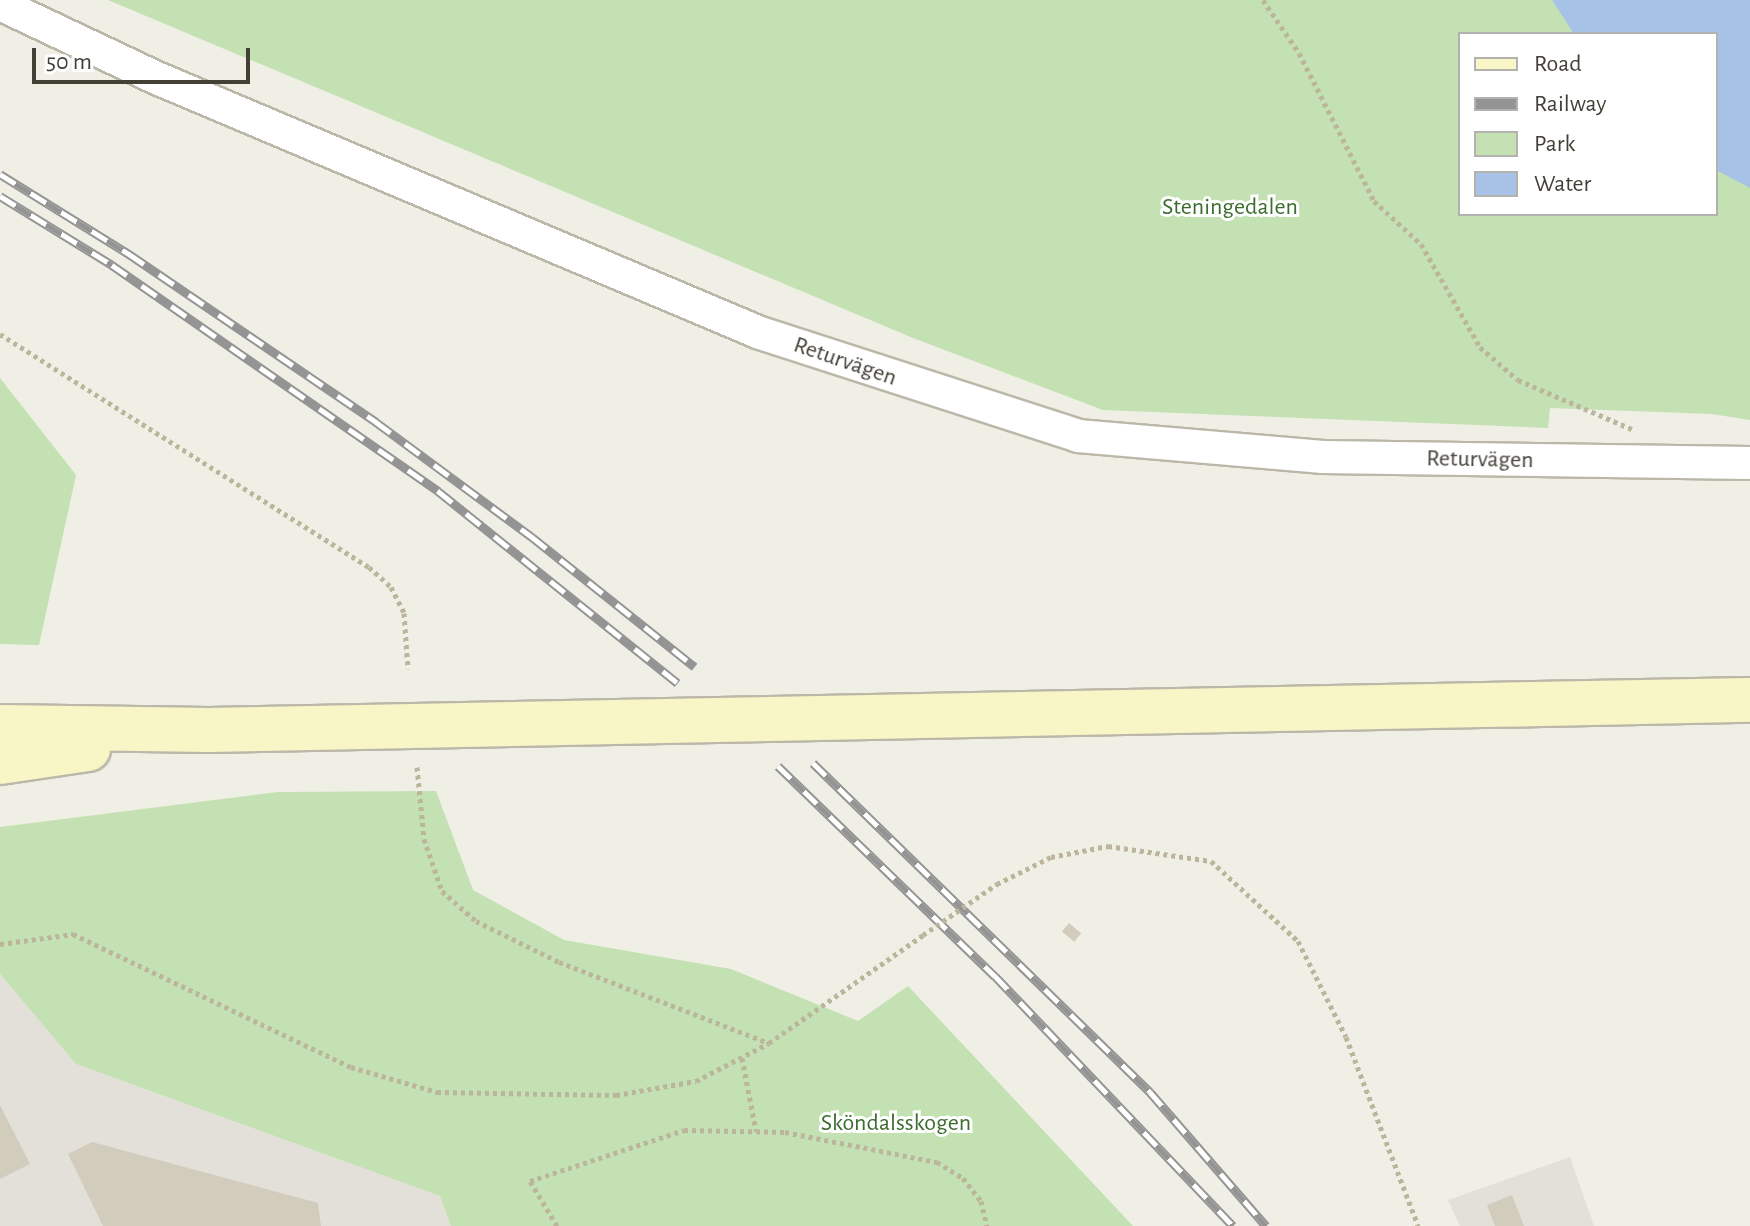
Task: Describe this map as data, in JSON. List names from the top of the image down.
{
  "streets": {
    "street": ["Returvägen"]
  },
  "parks": ["Steningedalen", "Sköndalsskogen"],
  "legend": [
    "Road",
    "Railway",
    "Park",
    "Water"
  ],
  "scale_bar": "50 m"
}
